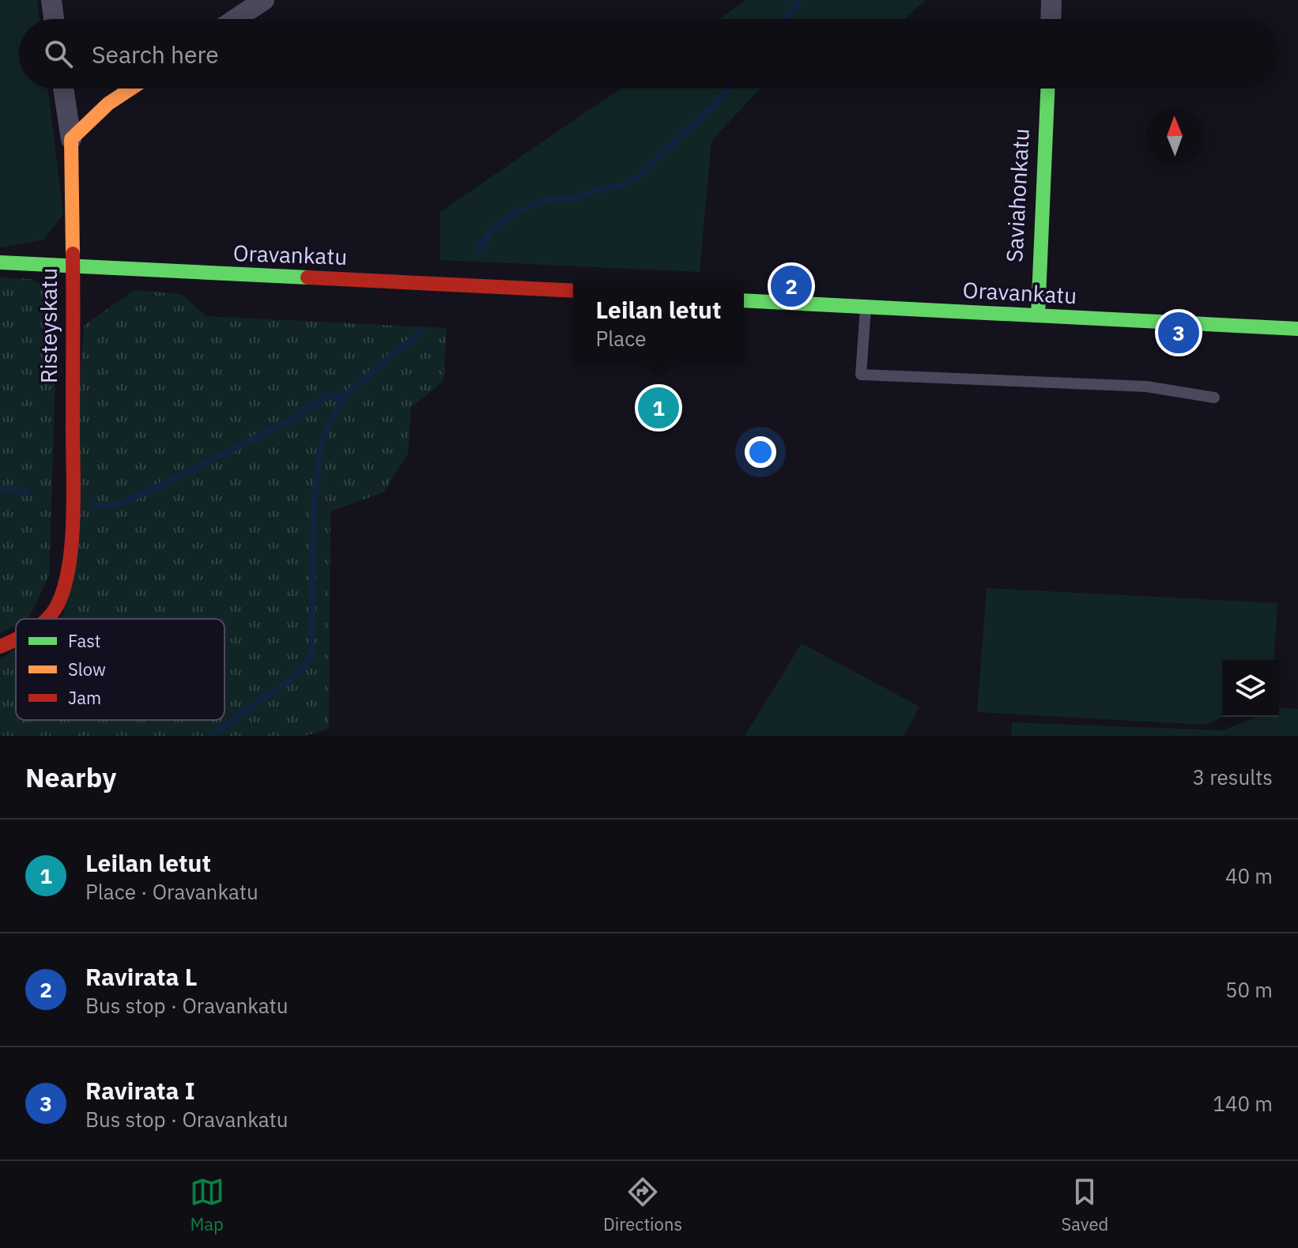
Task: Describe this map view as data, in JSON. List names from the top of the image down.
{
  "streets": {
    "street": ["Saviahonkatu", "Oravankatu", "Risteyskatu"]
  },
  "crossings": [
    ["Saviahonkatu", "Oravankatu"],
    ["Oravankatu", "Risteyskatu"]
  ],
  "legend": ["Fast", "Slow", "Jam"],
  "north": "top",
  "page": {
    "search": "Search here",
    "pins": ["2", "3", "1"],
    "popup": ["Leilan letut", "Place"],
    "heading": ["Nearby", "3 results"],
    "list": [
      {
        "mark": "1",
        "name": "Leilan letut",
        "note": "Place · Oravankatu",
        "value": "40 m"
      },
      {
        "mark": "2",
        "name": "Ravirata L",
        "note": "Bus stop · Oravankatu",
        "value": "50 m"
      },
      {
        "mark": "3",
        "name": "Ravirata I",
        "note": "Bus stop · Oravankatu",
        "value": "140 m"
      }
    ],
    "nav": ["Map", "Directions", "Saved"]
  }
}
